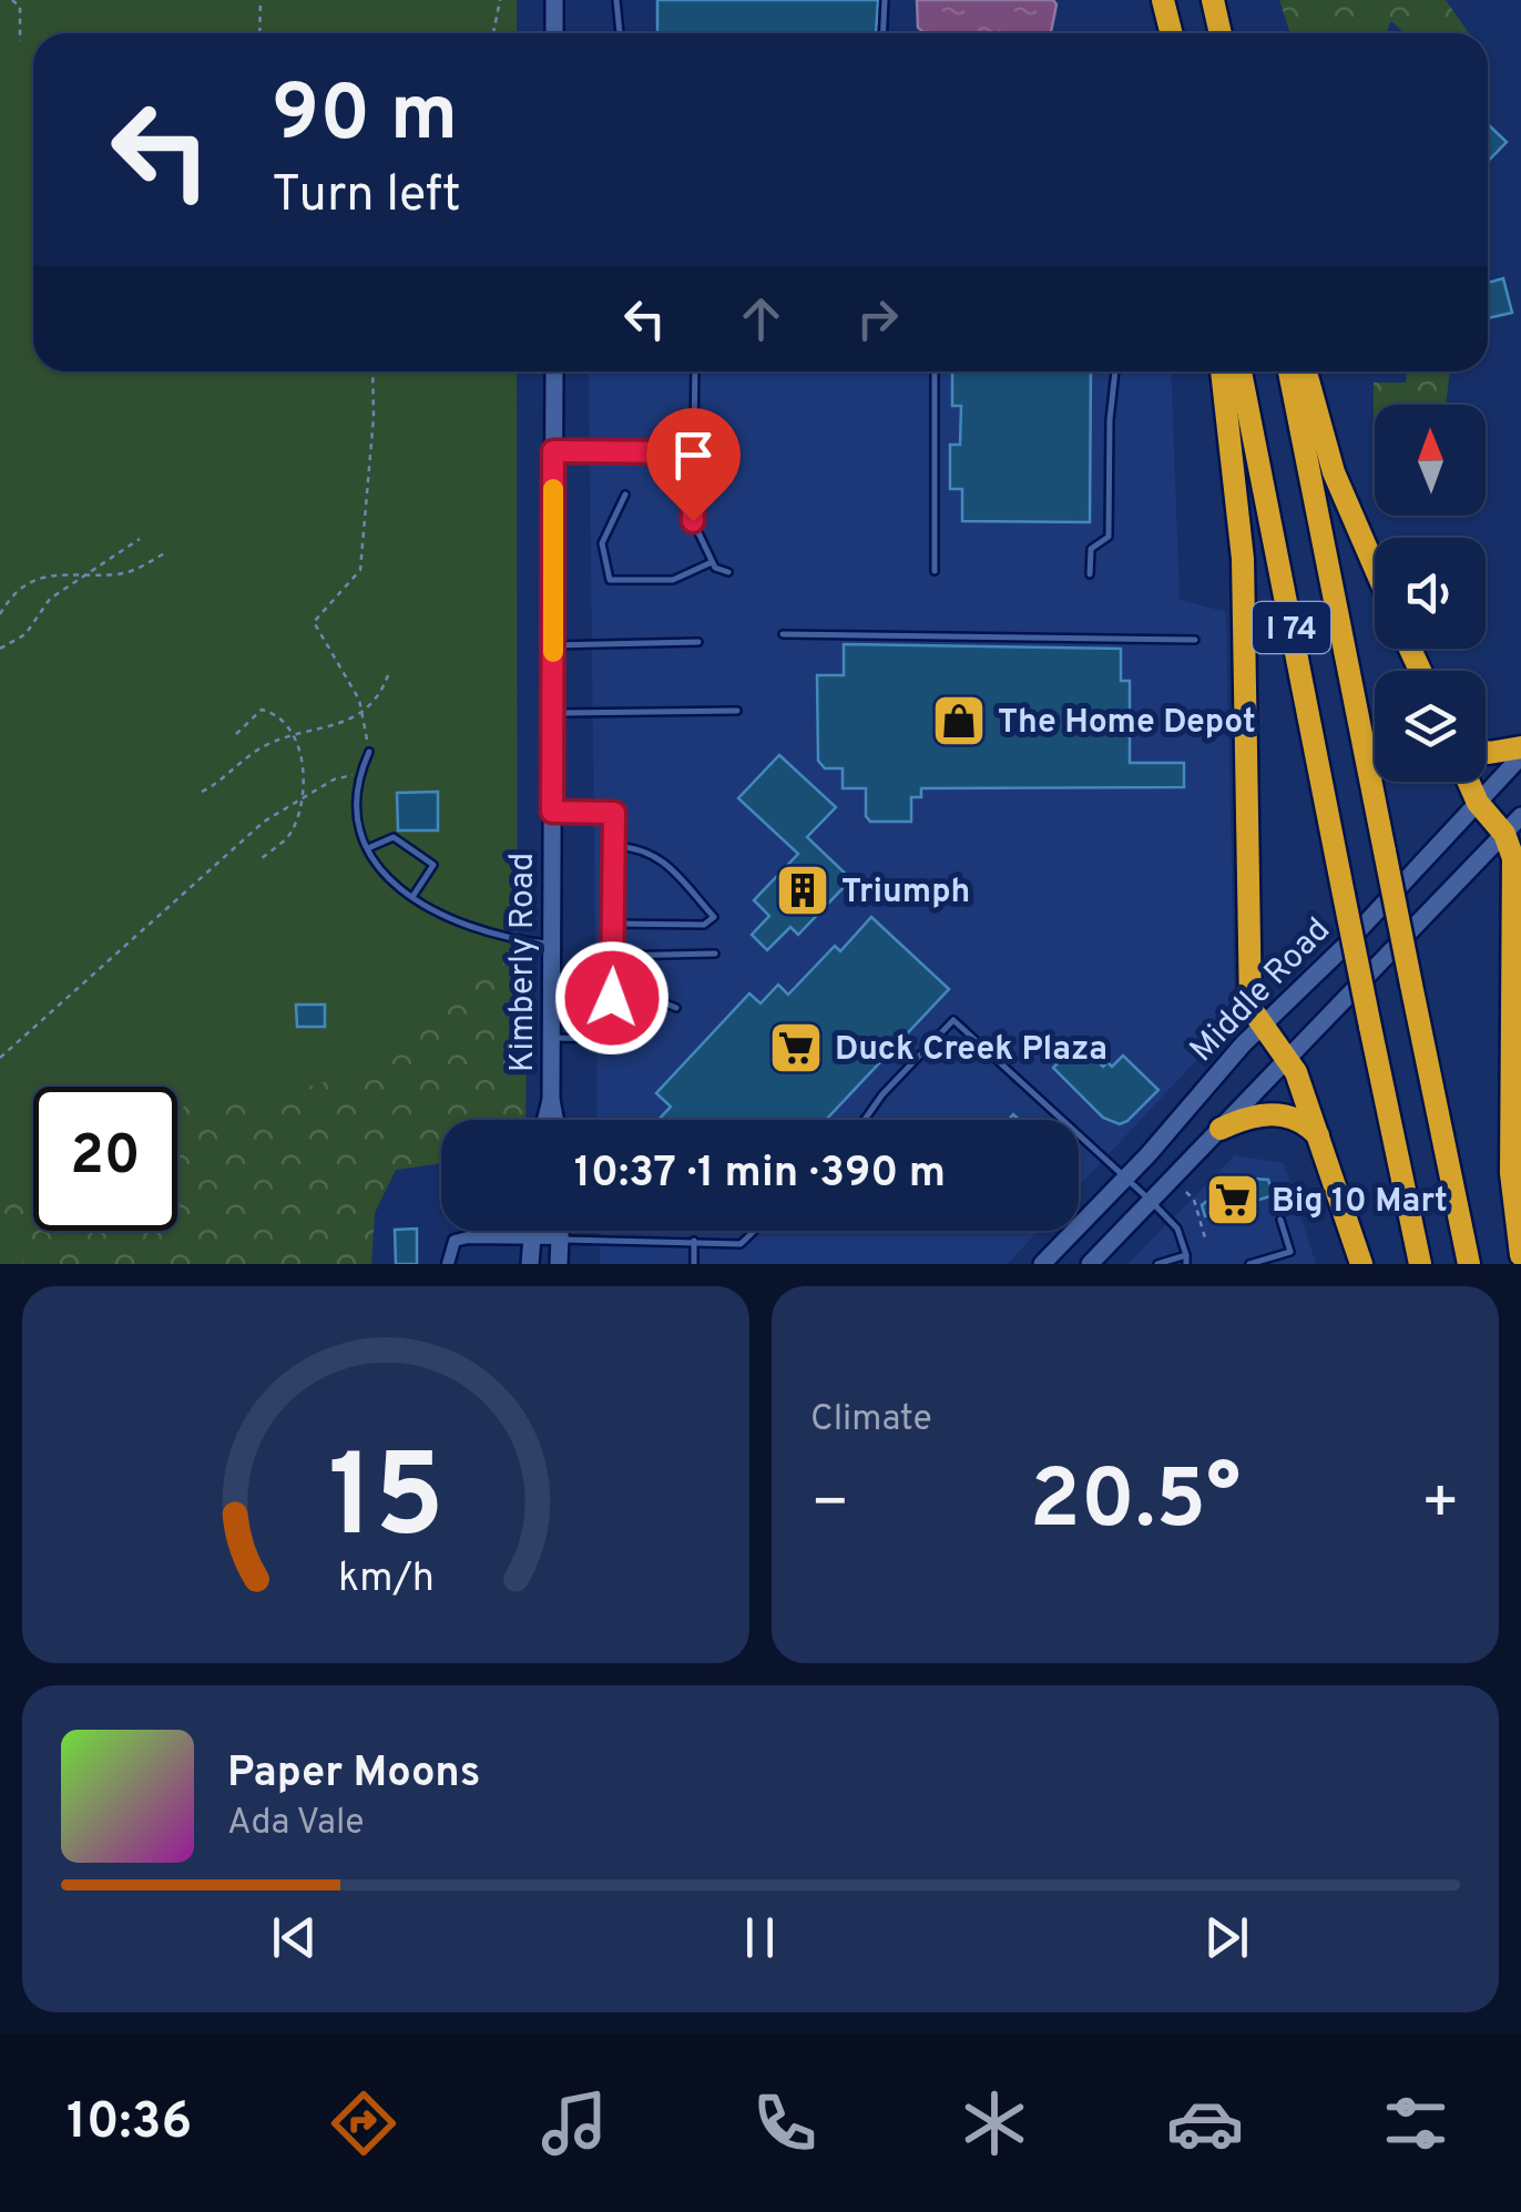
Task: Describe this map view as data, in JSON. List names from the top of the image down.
{
  "streets": {
    "highway": ["I 74"],
    "main road": ["Kimberly Road", "Middle Road"]
  },
  "places": {
    "shop": ["The Home Depot"],
    "building": ["Triumph"],
    "supermarket": ["Duck Creek Plaza", "Big 10 Mart"]
  },
  "north": "top",
  "page": {
    "turn": ["90 m", "Turn left"],
    "limit": "20",
    "trip": "10:37 · 1 min · 390 m",
    "tile": "Climate",
    "heat": ["−", "20.5°", "+"],
    "song": ["Paper Moons", "Ada Vale"],
    "tabs": "10:36",
    "gauge": ["15", "km/h"]
  }
}
